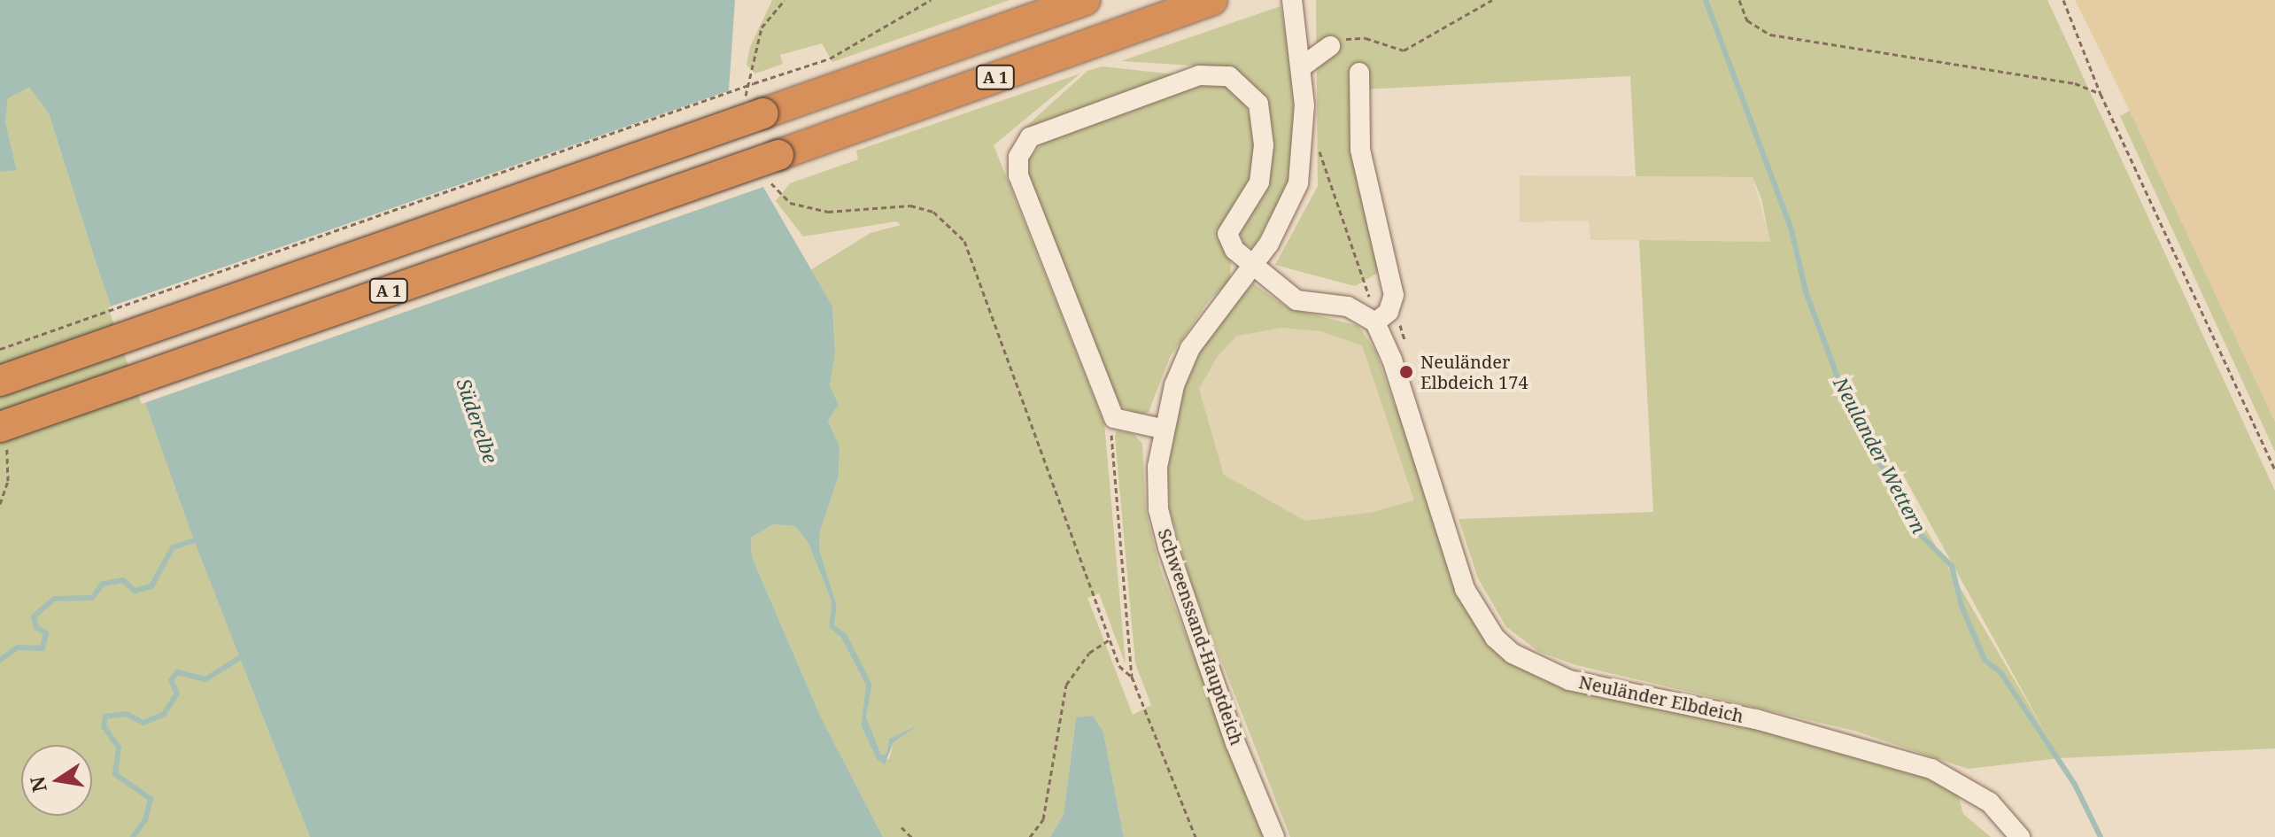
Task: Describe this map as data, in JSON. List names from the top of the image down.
{
  "streets": {
    "highway": ["A 1"],
    "street": ["Schweenssand-Hauptdeich", "Neuländer Elbdeich"]
  },
  "water": ["Süderelbe", "Neulander Wettern"],
  "places": ["Neuländer Elbdeich 174"],
  "north": "left"
}
